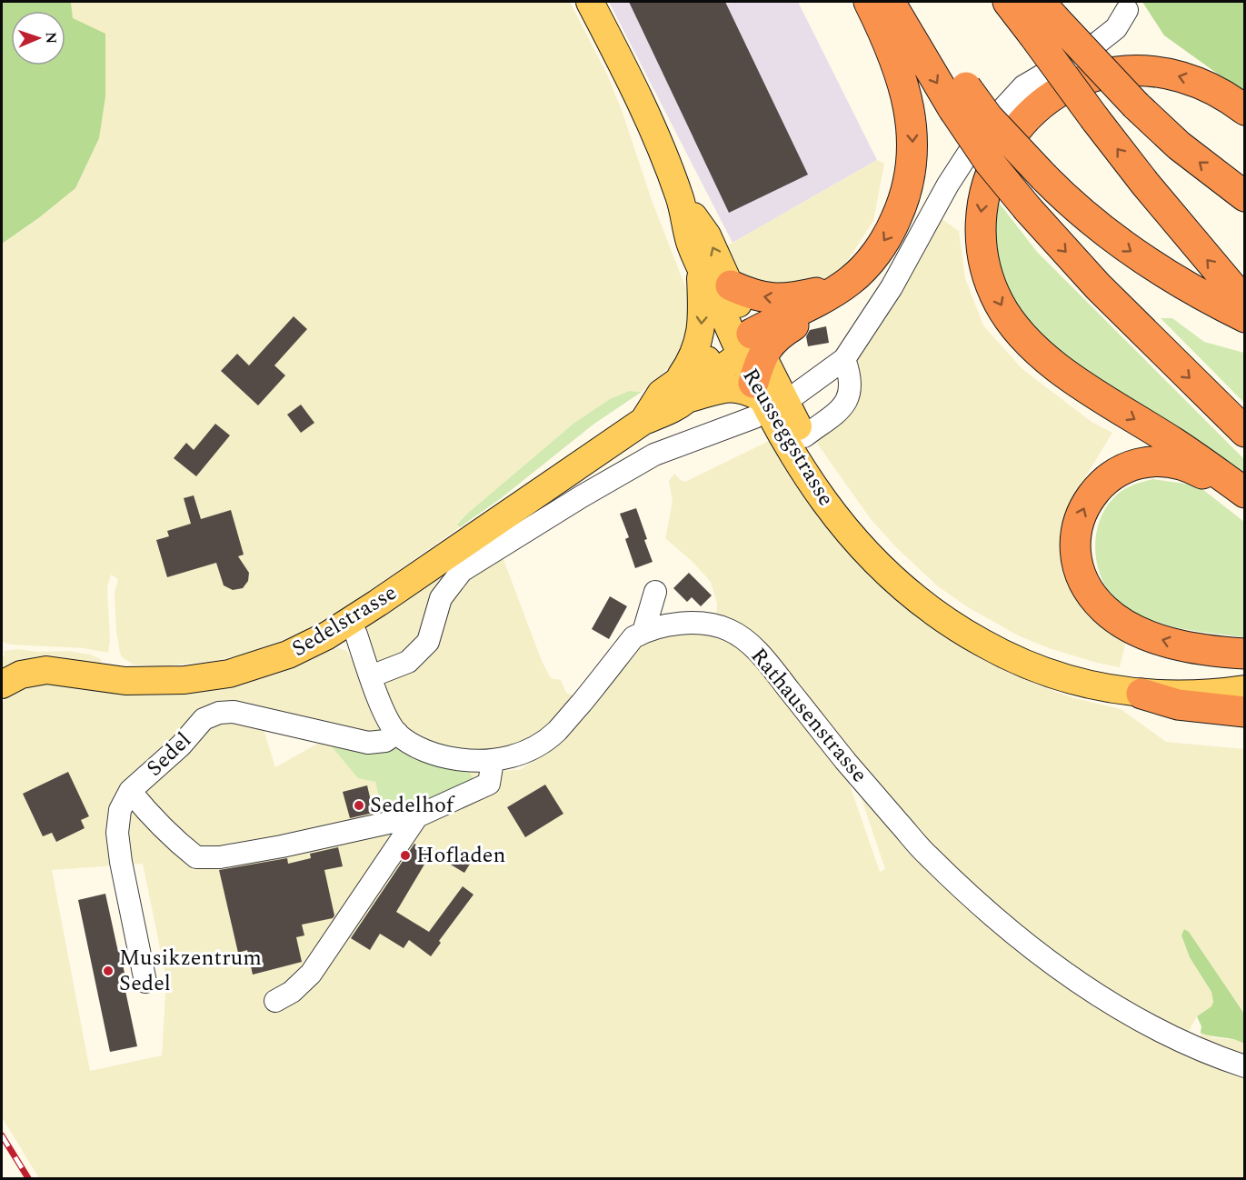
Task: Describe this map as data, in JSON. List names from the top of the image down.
{
  "streets": {
    "main road": ["Reusseggstrasse", "Sedelstrasse"],
    "street": ["Rathausenstrasse", "Sedel"]
  },
  "crossings": [
    ["Sedelstrasse", "Rathausenstrasse"],
    ["Rathausenstrasse", "Sedel"]
  ],
  "places": ["Sedelhof", "Hofladen", "Musikzentrum Sedel"],
  "north": "right"
}
